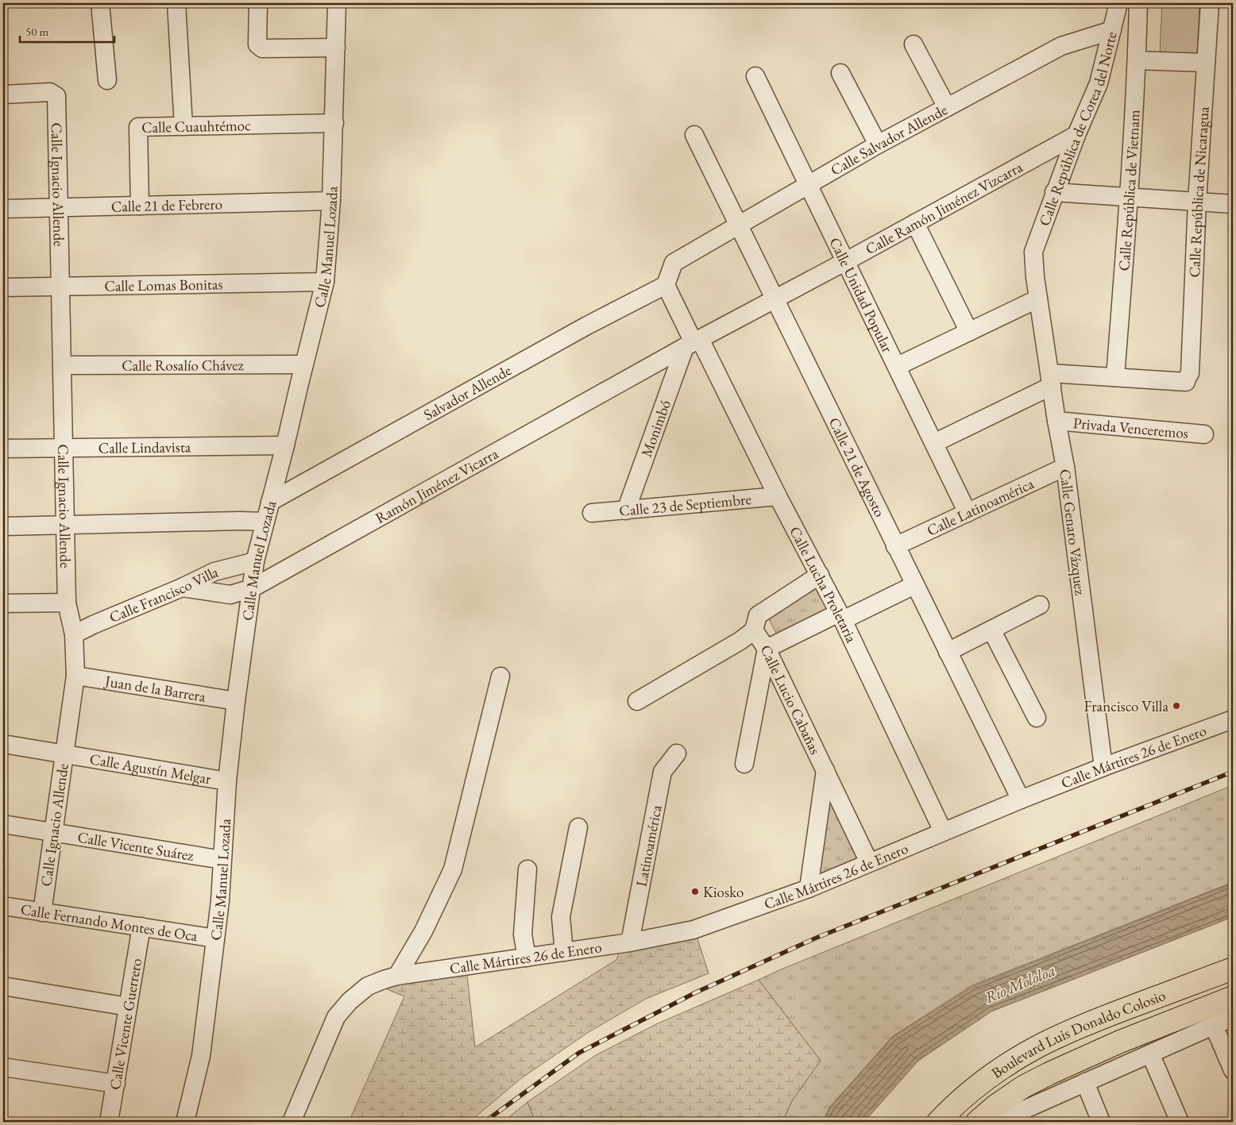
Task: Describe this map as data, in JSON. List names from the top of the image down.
{
  "streets": {
    "main road": ["Boulevard Luis Donaldo Colosio"],
    "street": [
      "Calle Cuauhtémoc",
      "Calle República de Corea del Norte",
      "Calle Salvador Allende",
      "Calle Ignacio Allende",
      "Calle República de Vietnam",
      "Calle República de Nicaragua",
      "Calle 21 de Febrero",
      "Calle Ramón Jiménez Vizcarra",
      "Calle Manuel Lozada",
      "Calle Lomas Bonitas",
      "Calle Unidad Popular",
      "Calle Rosalío Chávez",
      "Salvador Allende",
      "Privada Venceremos",
      "Monimbó",
      "Calle Lindavista",
      "Calle 21 de Agosto",
      "Ramón Jiménez Vicarra",
      "Calle 23 de Septiembre",
      "Calle Latinoamérica",
      "Calle Genaro Vázquez",
      "Calle Lucha Proletaria",
      "Calle Francisco Villa",
      "Juan de la Barrera",
      "Calle Lucio Cabañas",
      "Calle Mártires 26 de Enero",
      "Calle Agustín Melgar",
      "Calle Vicente Suárez",
      "Latinoamérica",
      "Calle Fernando Montes de Oca",
      "Calle Vicente Guerrero"
    ]
  },
  "crossings": [
    ["Calle Cuauhtémoc", "Calle 21 de Febrero"],
    ["Calle Cuauhtémoc", "Calle Manuel Lozada"],
    ["Calle República de Corea del Norte", "Calle Salvador Allende"],
    ["Calle República de Corea del Norte", "Calle Ramón Jiménez Vizcarra"],
    ["Calle República de Corea del Norte", "Calle Genaro Vázquez"],
    ["Calle Salvador Allende", "Calle Unidad Popular"],
    ["Calle Salvador Allende", "Salvador Allende"],
    ["Calle Salvador Allende", "Calle 21 de Agosto"],
    ["Calle Salvador Allende", "Calle Lucha Proletaria"],
    ["Calle Ignacio Allende", "Calle 21 de Febrero"],
    ["Calle Ignacio Allende", "Calle Lomas Bonitas"],
    ["Calle Ignacio Allende", "Calle Rosalío Chávez"],
    ["Calle Ignacio Allende", "Calle Lindavista"],
    ["Calle Ignacio Allende", "Calle Francisco Villa"],
    ["Calle Ignacio Allende", "Juan de la Barrera"],
    ["Calle Ignacio Allende", "Calle Agustín Melgar"],
    ["Calle Ignacio Allende", "Calle Vicente Suárez"],
    ["Calle Ignacio Allende", "Calle Fernando Montes de Oca"],
    ["Calle República de Vietnam", "Calle República de Nicaragua"],
    ["Calle 21 de Febrero", "Calle Manuel Lozada"],
    ["Calle Ramón Jiménez Vizcarra", "Calle Unidad Popular"],
    ["Calle Ramón Jiménez Vizcarra", "Monimbó"],
    ["Calle Ramón Jiménez Vizcarra", "Calle 21 de Agosto"],
    ["Calle Ramón Jiménez Vizcarra", "Ramón Jiménez Vicarra"],
    ["Calle Ramón Jiménez Vizcarra", "Calle Lucha Proletaria"],
    ["Calle Manuel Lozada", "Calle Lomas Bonitas"],
    ["Calle Manuel Lozada", "Calle Rosalío Chávez"],
    ["Calle Manuel Lozada", "Salvador Allende"],
    ["Calle Manuel Lozada", "Calle Lindavista"],
    ["Calle Manuel Lozada", "Ramón Jiménez Vicarra"],
    ["Calle Manuel Lozada", "Calle Francisco Villa"],
    ["Calle Manuel Lozada", "Juan de la Barrera"],
    ["Calle Manuel Lozada", "Calle Agustín Melgar"],
    ["Calle Manuel Lozada", "Calle Vicente Suárez"],
    ["Calle Manuel Lozada", "Calle Fernando Montes de Oca"],
    ["Calle Unidad Popular", "Calle Latinoamérica"],
    ["Salvador Allende", "Calle Lucha Proletaria"],
    ["Privada Venceremos", "Calle Genaro Vázquez"],
    ["Monimbó", "Ramón Jiménez Vicarra"],
    ["Monimbó", "Calle 23 de Septiembre"],
    ["Monimbó", "Calle Lucha Proletaria"],
    ["Calle 21 de Agosto", "Calle Latinoamérica"],
    ["Calle 21 de Agosto", "Calle Mártires 26 de Enero"],
    ["Ramón Jiménez Vicarra", "Calle Lucha Proletaria"],
    ["Ramón Jiménez Vicarra", "Calle Francisco Villa"],
    ["Calle 23 de Septiembre", "Calle Lucha Proletaria"],
    ["Calle Latinoamérica", "Calle Genaro Vázquez"],
    ["Calle Genaro Vázquez", "Calle Mártires 26 de Enero"],
    ["Calle Lucha Proletaria", "Calle Mártires 26 de Enero"],
    ["Calle Lucio Cabañas", "Calle Mártires 26 de Enero"],
    ["Calle Mártires 26 de Enero", "Latinoamérica"],
    ["Calle Fernando Montes de Oca", "Calle Vicente Guerrero"]
  ],
  "water": ["Río Mololoa"],
  "places": ["Francisco Villa", "Kiosko"],
  "scale_bar": "50 m"
}
